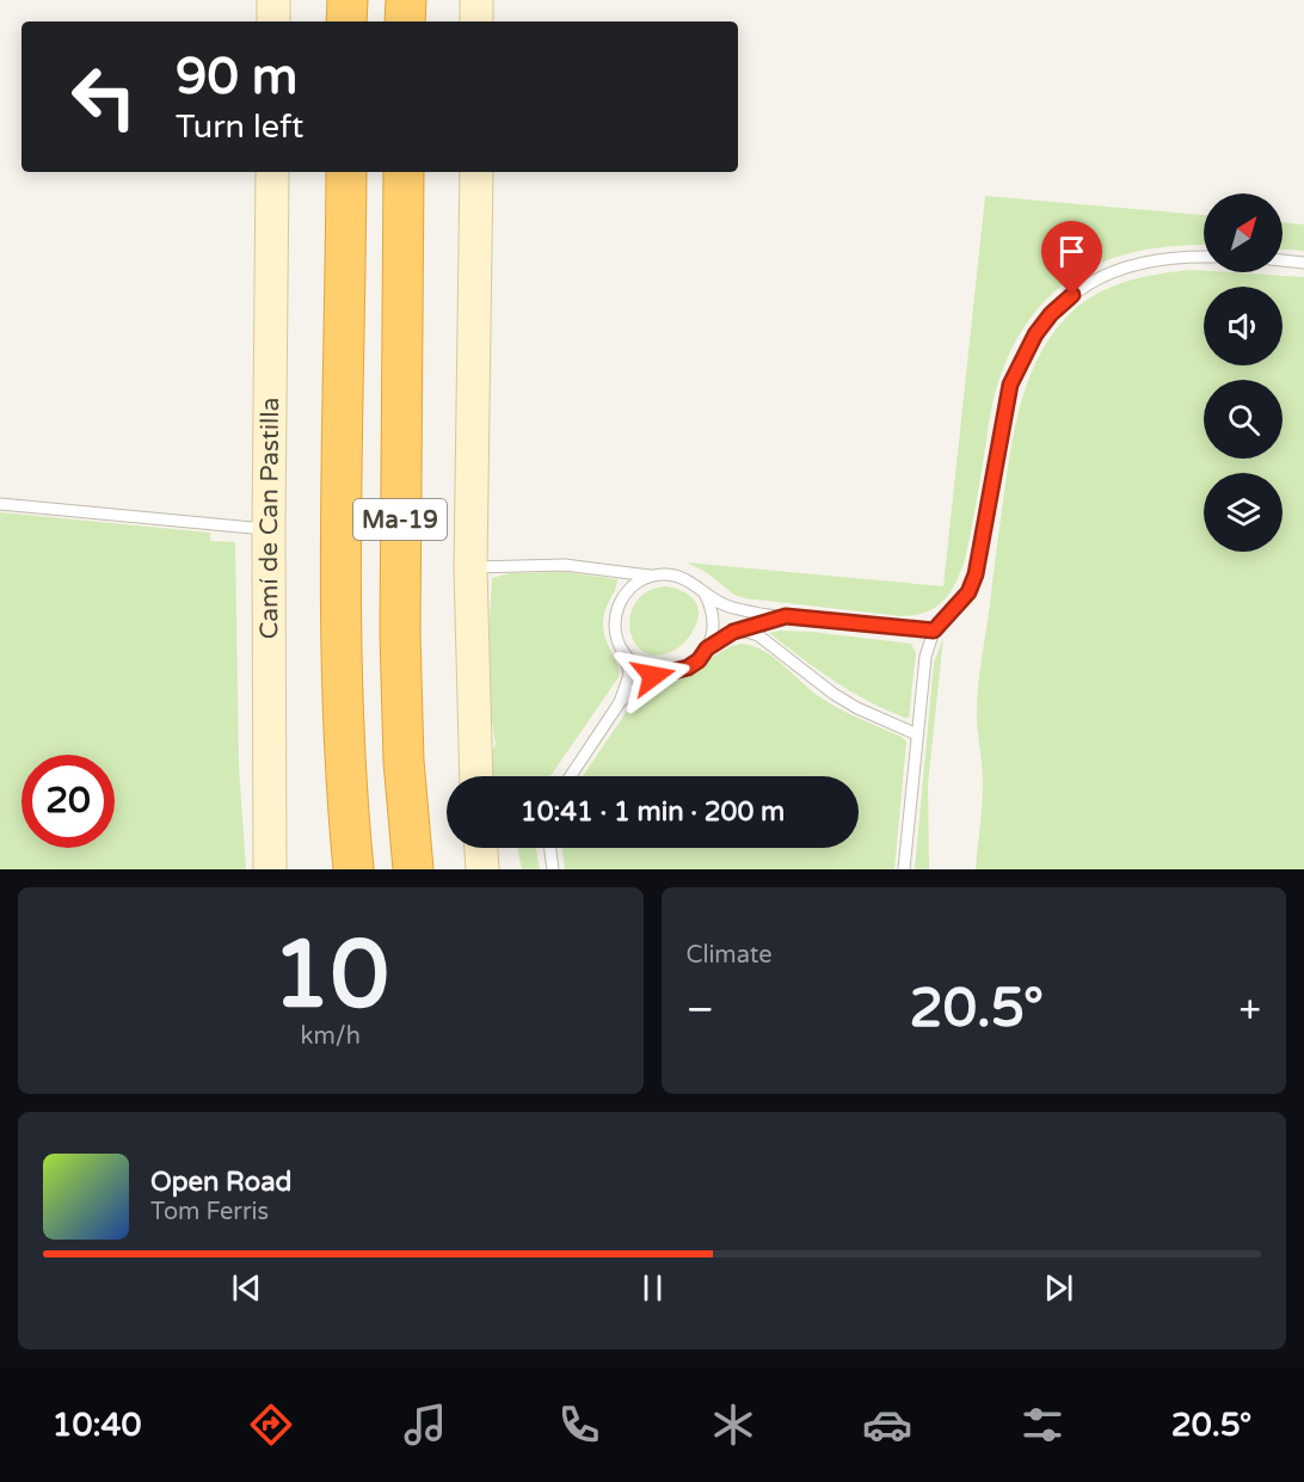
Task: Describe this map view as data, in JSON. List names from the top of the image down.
{
  "streets": {
    "highway": ["Ma-19"],
    "street": ["Camí de Can Pastilla"]
  },
  "north": "top right",
  "page": {
    "turn": ["90 m", "Turn left"],
    "limit": "20",
    "trip": "10:41 · 1 min · 200 m",
    "tile": [
      ["10", "km/h"],
      "Climate"
    ],
    "heat": ["−", "20.5°", "+"],
    "song": ["Open Road", "Tom Ferris"],
    "tabs": ["10:40", "20.5°"]
  }
}
